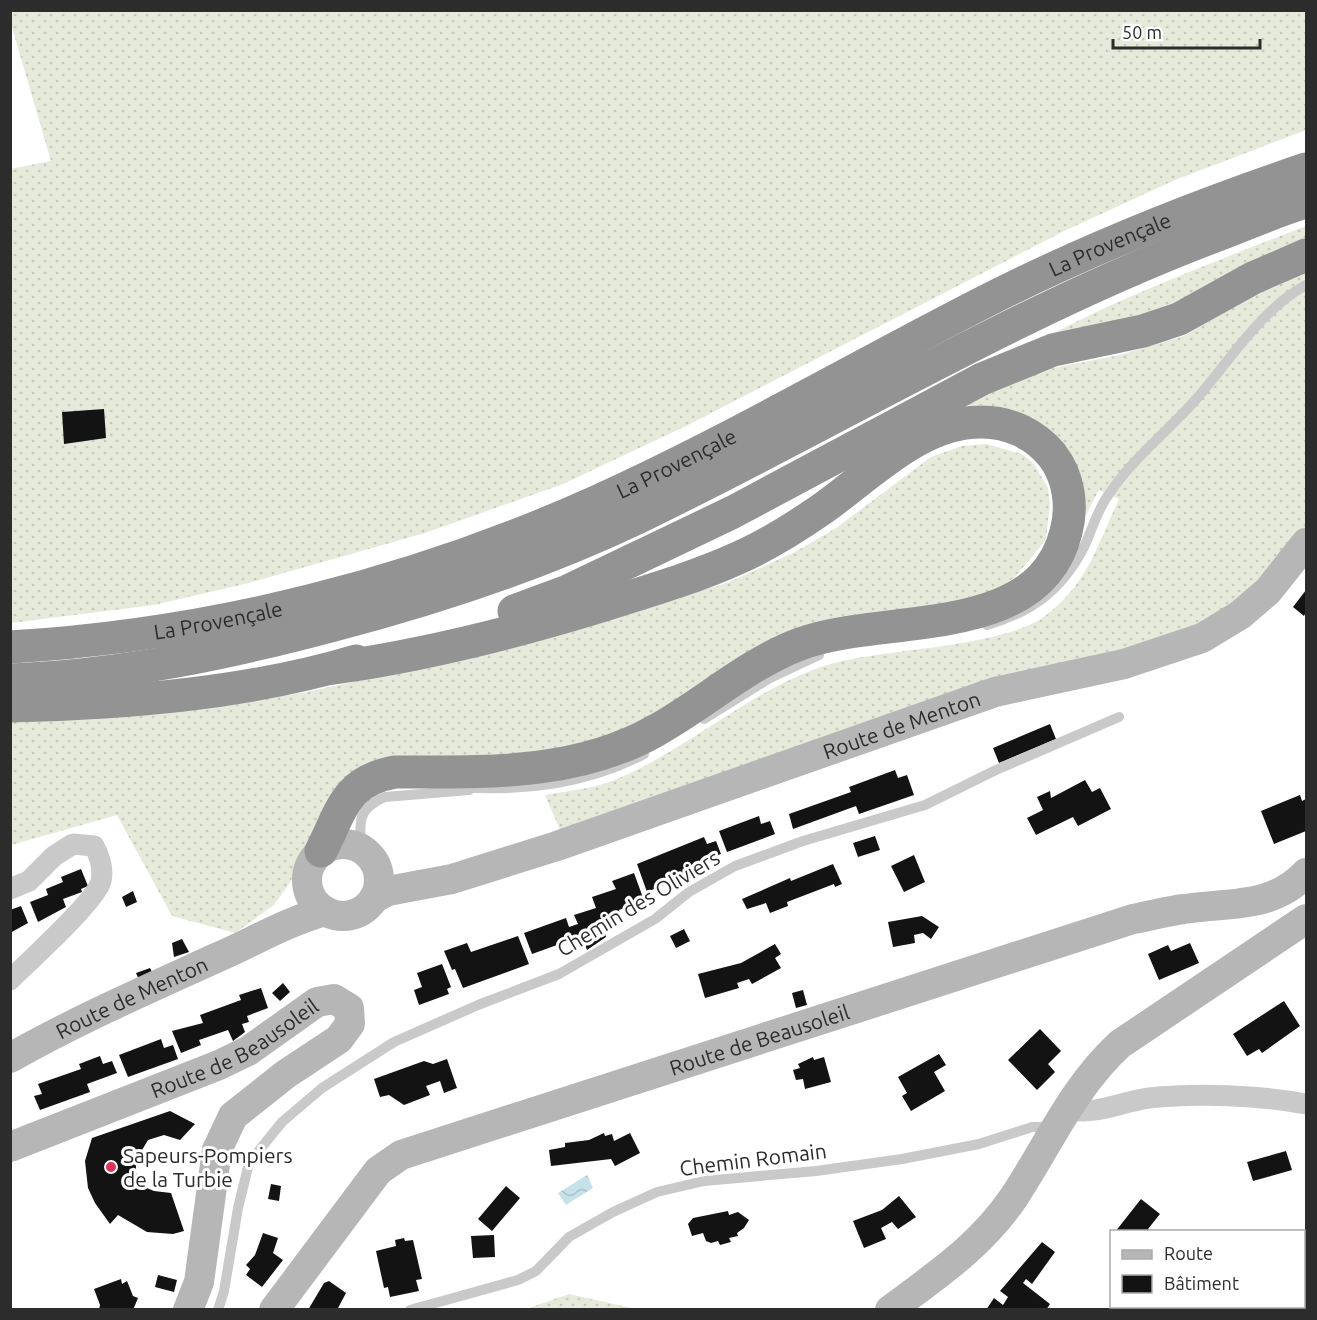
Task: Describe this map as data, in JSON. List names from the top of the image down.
{
  "streets": {
    "highway": ["La Provençale"],
    "street": ["Route de Menton", "Route de Beausoleil"],
    "lane": ["Chemin des Oliviers", "Chemin Romain"]
  },
  "places": ["Sapeurs-Pompiers de la Turbie"],
  "legend": ["Route", "Bâtiment"],
  "scale_bar": "50 m"
}
